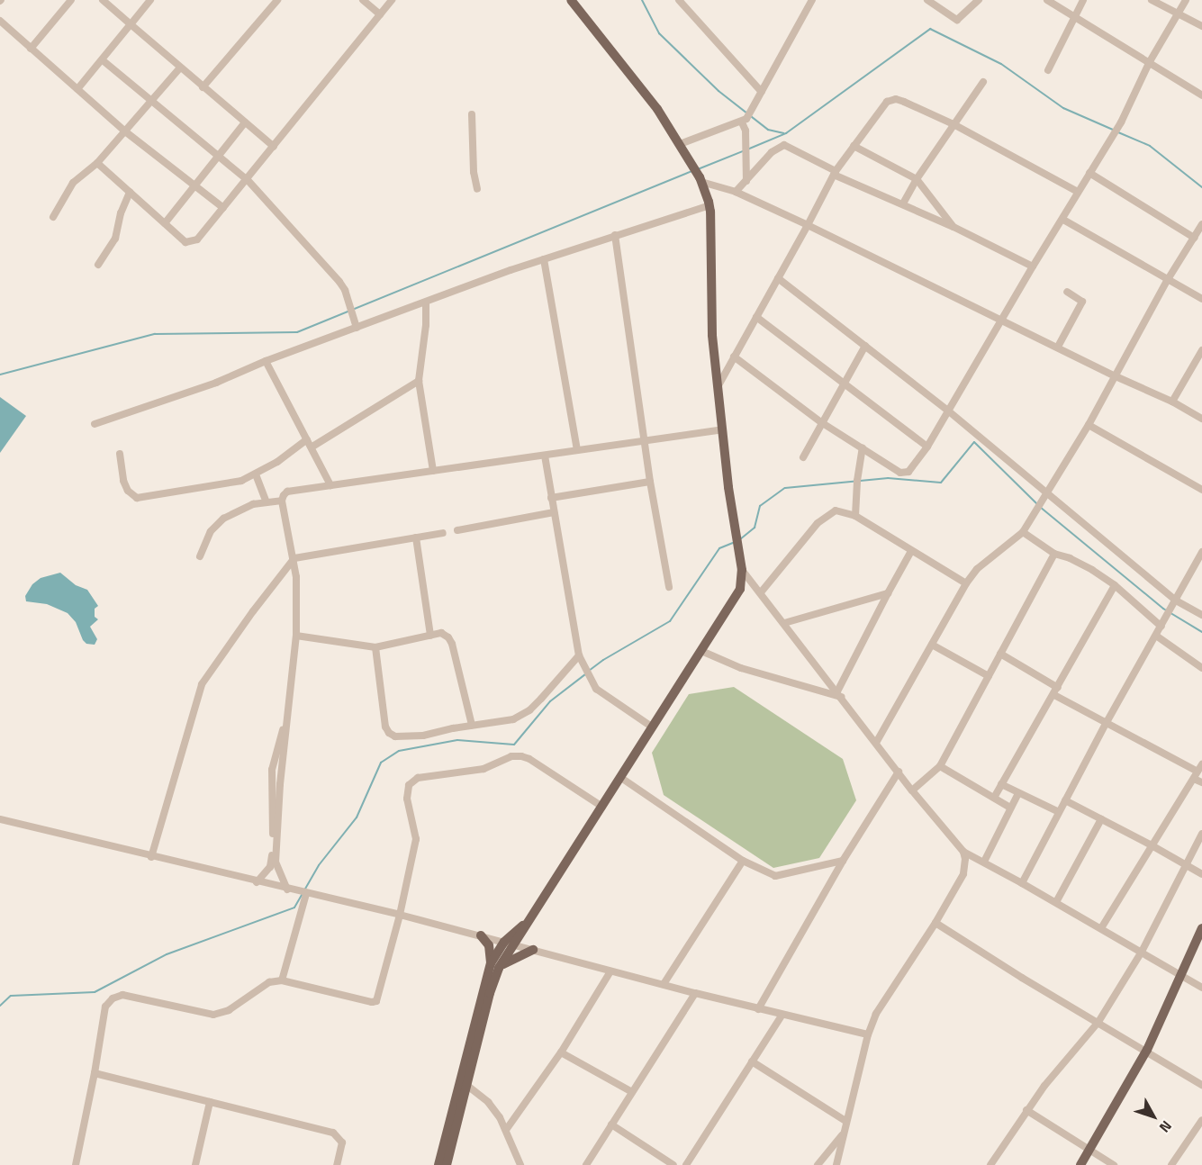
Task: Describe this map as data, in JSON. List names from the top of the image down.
{
  "north": "bottom right"
}
